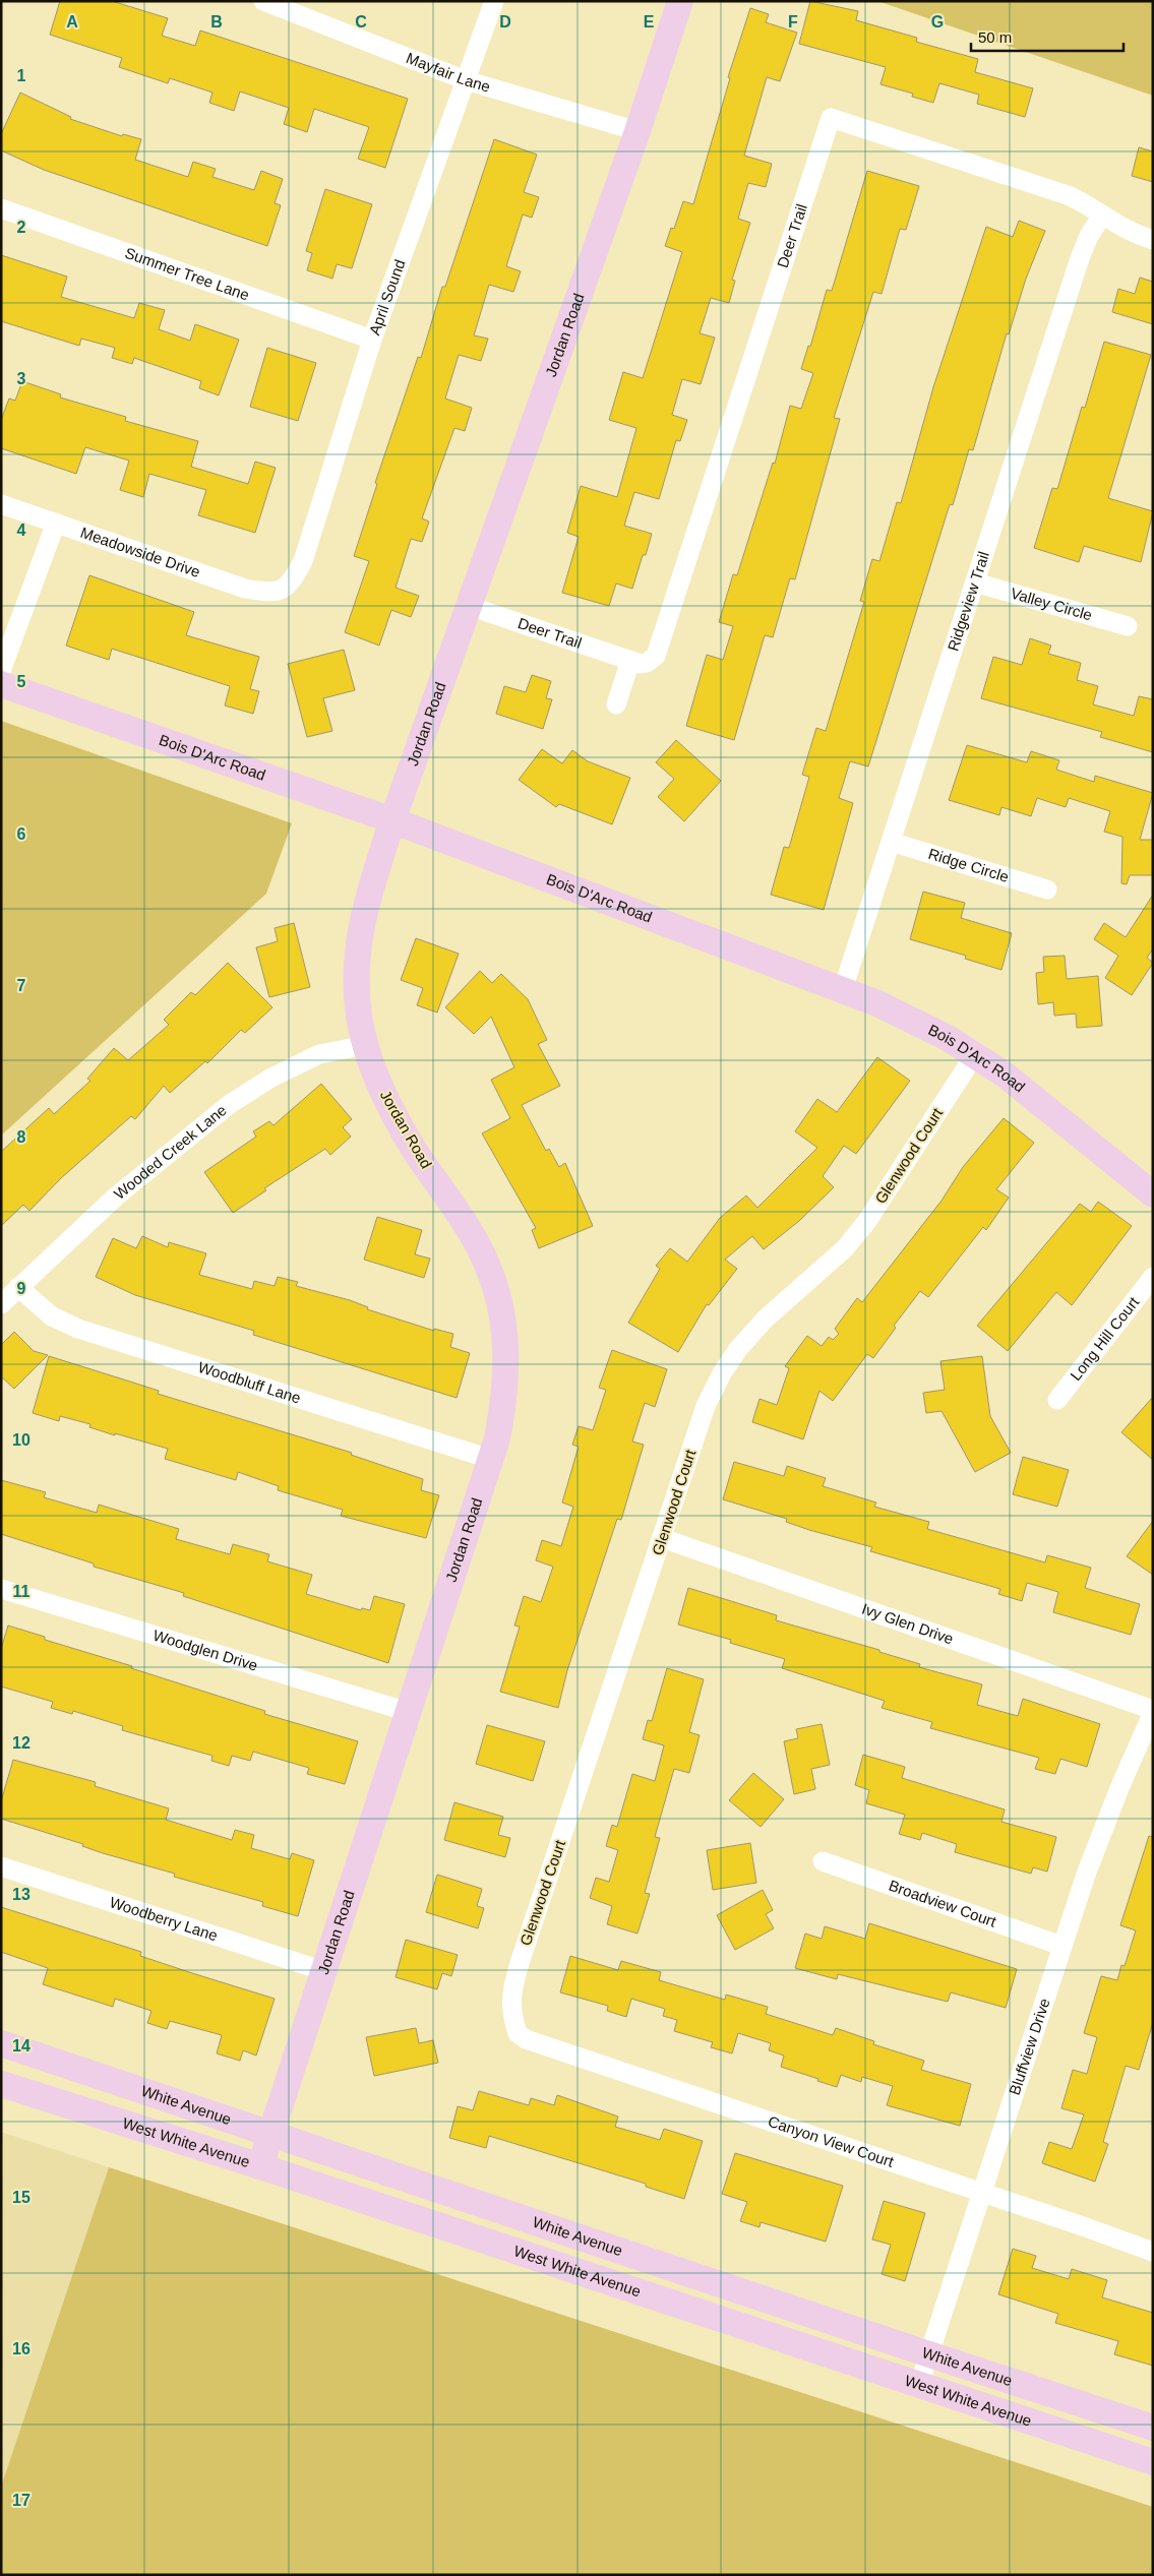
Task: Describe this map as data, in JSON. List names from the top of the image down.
{
  "streets": {
    "street": [
      "Mayfair Lane",
      "Deer Trail",
      "Summer Tree Lane",
      "April Sound",
      "Jordan Road",
      "Meadowside Drive",
      "Ridgeview Trail",
      "Valley Circle",
      "Bois D'Arc Road",
      "Ridge Circle",
      "Wooded Creek Lane",
      "Glenwood Court",
      "Long Hill Court",
      "Woodbluff Lane",
      "Ivy Glen Drive",
      "Woodglen Drive",
      "Broadview Court",
      "Woodberry Lane",
      "Bluffview Drive",
      "White Avenue",
      "Canyon View Court",
      "West White Avenue"
    ]
  },
  "crossings": [
    ["Mayfair Lane", "April Sound"],
    ["Mayfair Lane", "Jordan Road"],
    ["Deer Trail", "Jordan Road"],
    ["Deer Trail", "Ridgeview Trail"],
    ["Summer Tree Lane", "April Sound"],
    ["April Sound", "Meadowside Drive"],
    ["Jordan Road", "Bois D'Arc Road"],
    ["Jordan Road", "Wooded Creek Lane"],
    ["Jordan Road", "Woodbluff Lane"],
    ["Jordan Road", "Woodglen Drive"],
    ["Jordan Road", "Woodberry Lane"],
    ["Jordan Road", "White Avenue"],
    ["Jordan Road", "West White Avenue"],
    ["Ridgeview Trail", "Valley Circle"],
    ["Ridgeview Trail", "Bois D'Arc Road"],
    ["Ridgeview Trail", "Ridge Circle"],
    ["Bois D'Arc Road", "Glenwood Court"],
    ["Wooded Creek Lane", "Woodbluff Lane"],
    ["Glenwood Court", "Ivy Glen Drive"],
    ["Glenwood Court", "Canyon View Court"],
    ["Ivy Glen Drive", "Bluffview Drive"],
    ["Broadview Court", "Bluffview Drive"],
    ["Bluffview Drive", "White Avenue"],
    ["Bluffview Drive", "Canyon View Court"],
    ["Bluffview Drive", "West White Avenue"]
  ],
  "scale_bar": "50 m",
  "grid": {
    "columns": [
      "A",
      "B",
      "C",
      "D",
      "E",
      "F",
      "G"
    ],
    "rows": [
      "1",
      "2",
      "3",
      "4",
      "5",
      "6",
      "7",
      "8",
      "9",
      "10",
      "11",
      "12",
      "13",
      "14",
      "15",
      "16",
      "17"
    ]
  }
}
